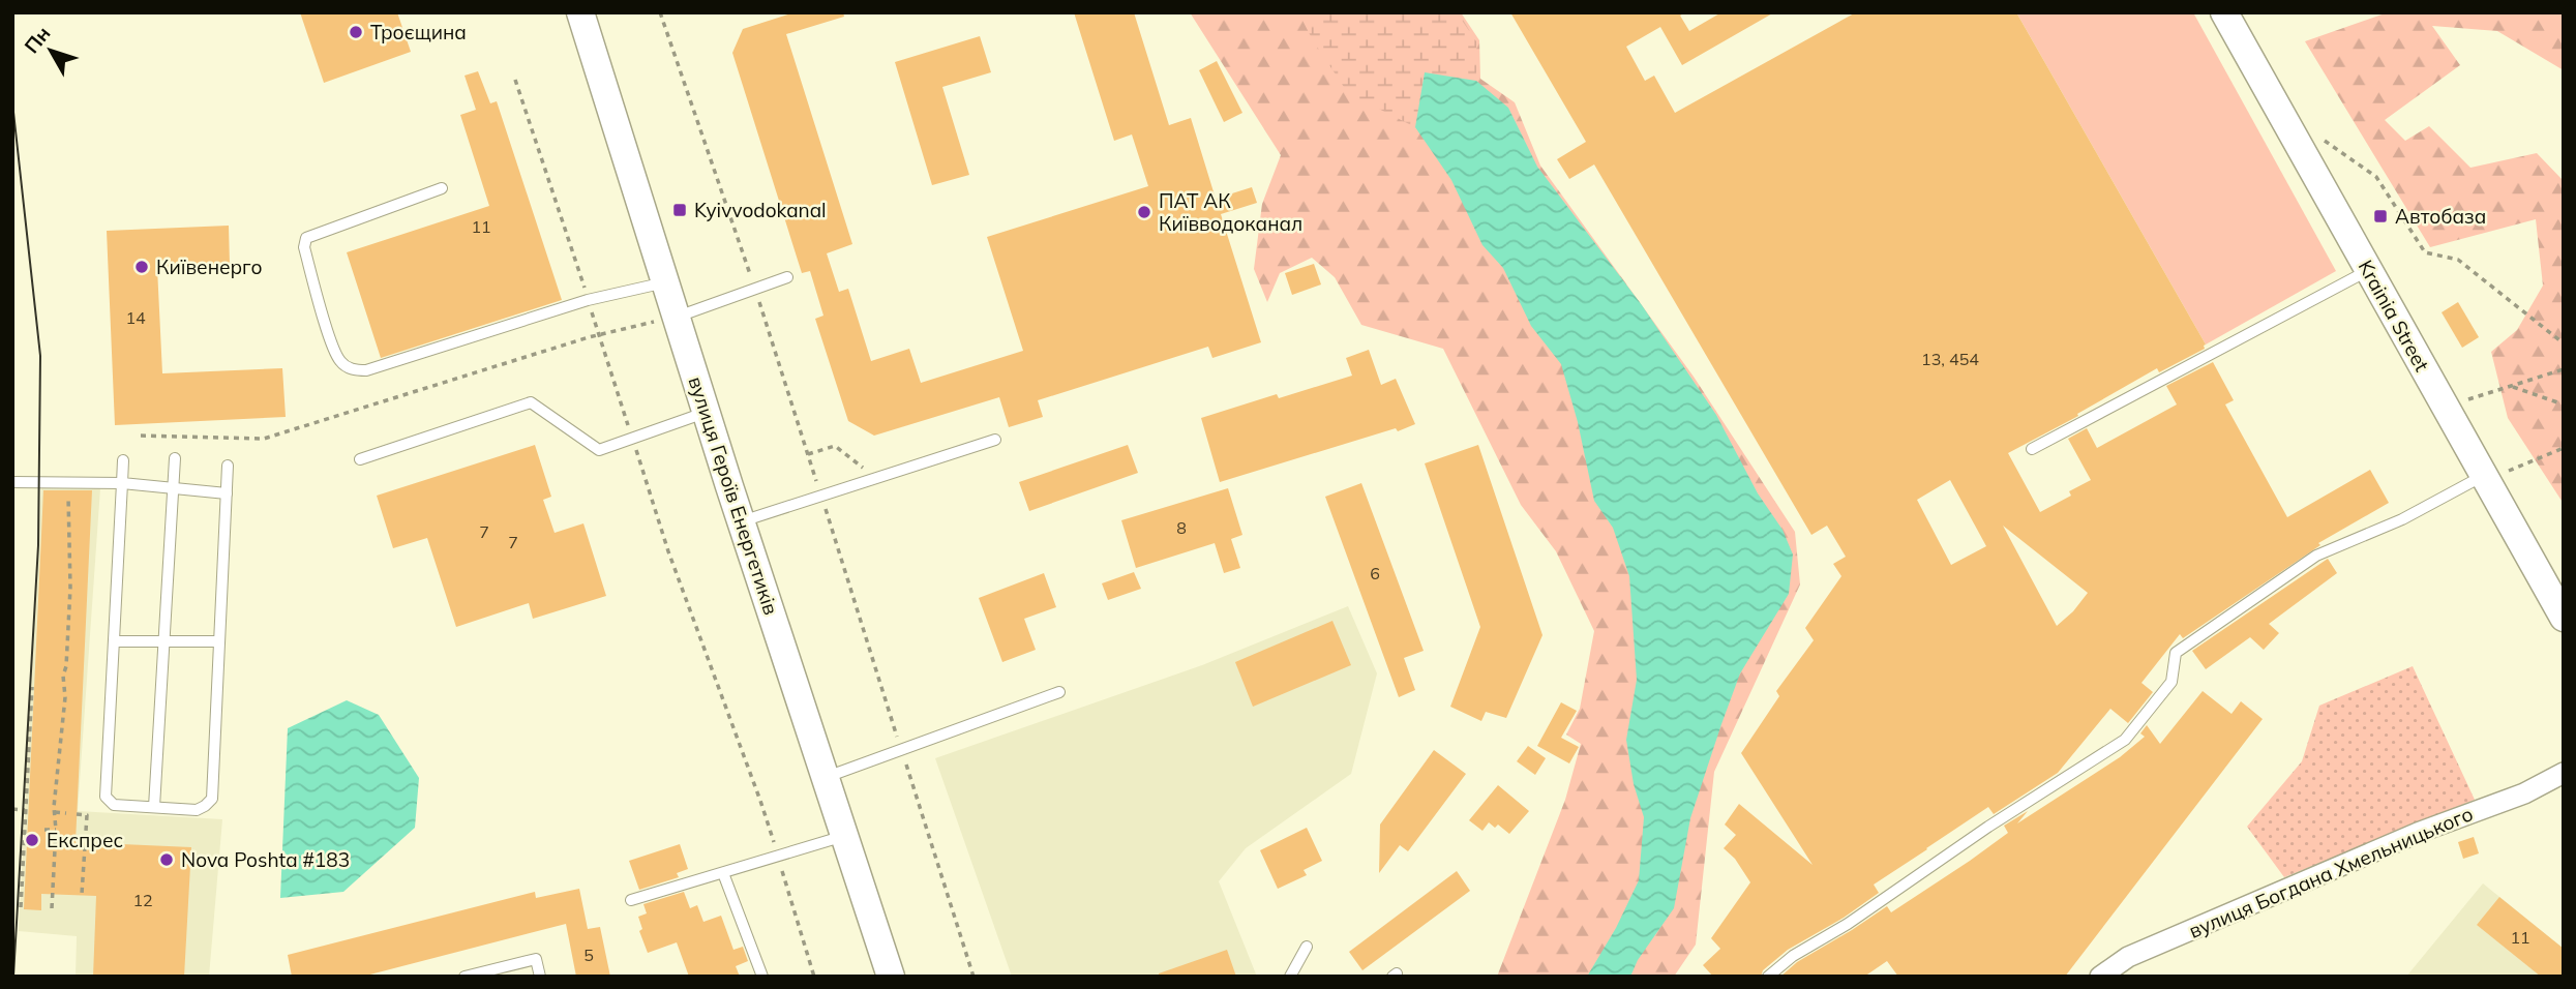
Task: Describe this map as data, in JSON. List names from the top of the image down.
{
  "streets": {
    "street": ["Krainia Street", "вулиця Героїв Енергетиків", "вулиця Богдана Хмельницького"]
  },
  "places": {
    "other": [
      "Троєщина",
      "ПАТ АК Київводоканал",
      "Київенерго",
      "Експрес",
      "Nova Poshta #183"
    ],
    "transit": ["Kyivvodokanal", "Автобаза"]
  },
  "house_numbers": [
    "11",
    "14",
    "13, 454",
    "8",
    "7",
    "7",
    "6",
    "12",
    "11",
    "5"
  ],
  "north": "top left"
}
